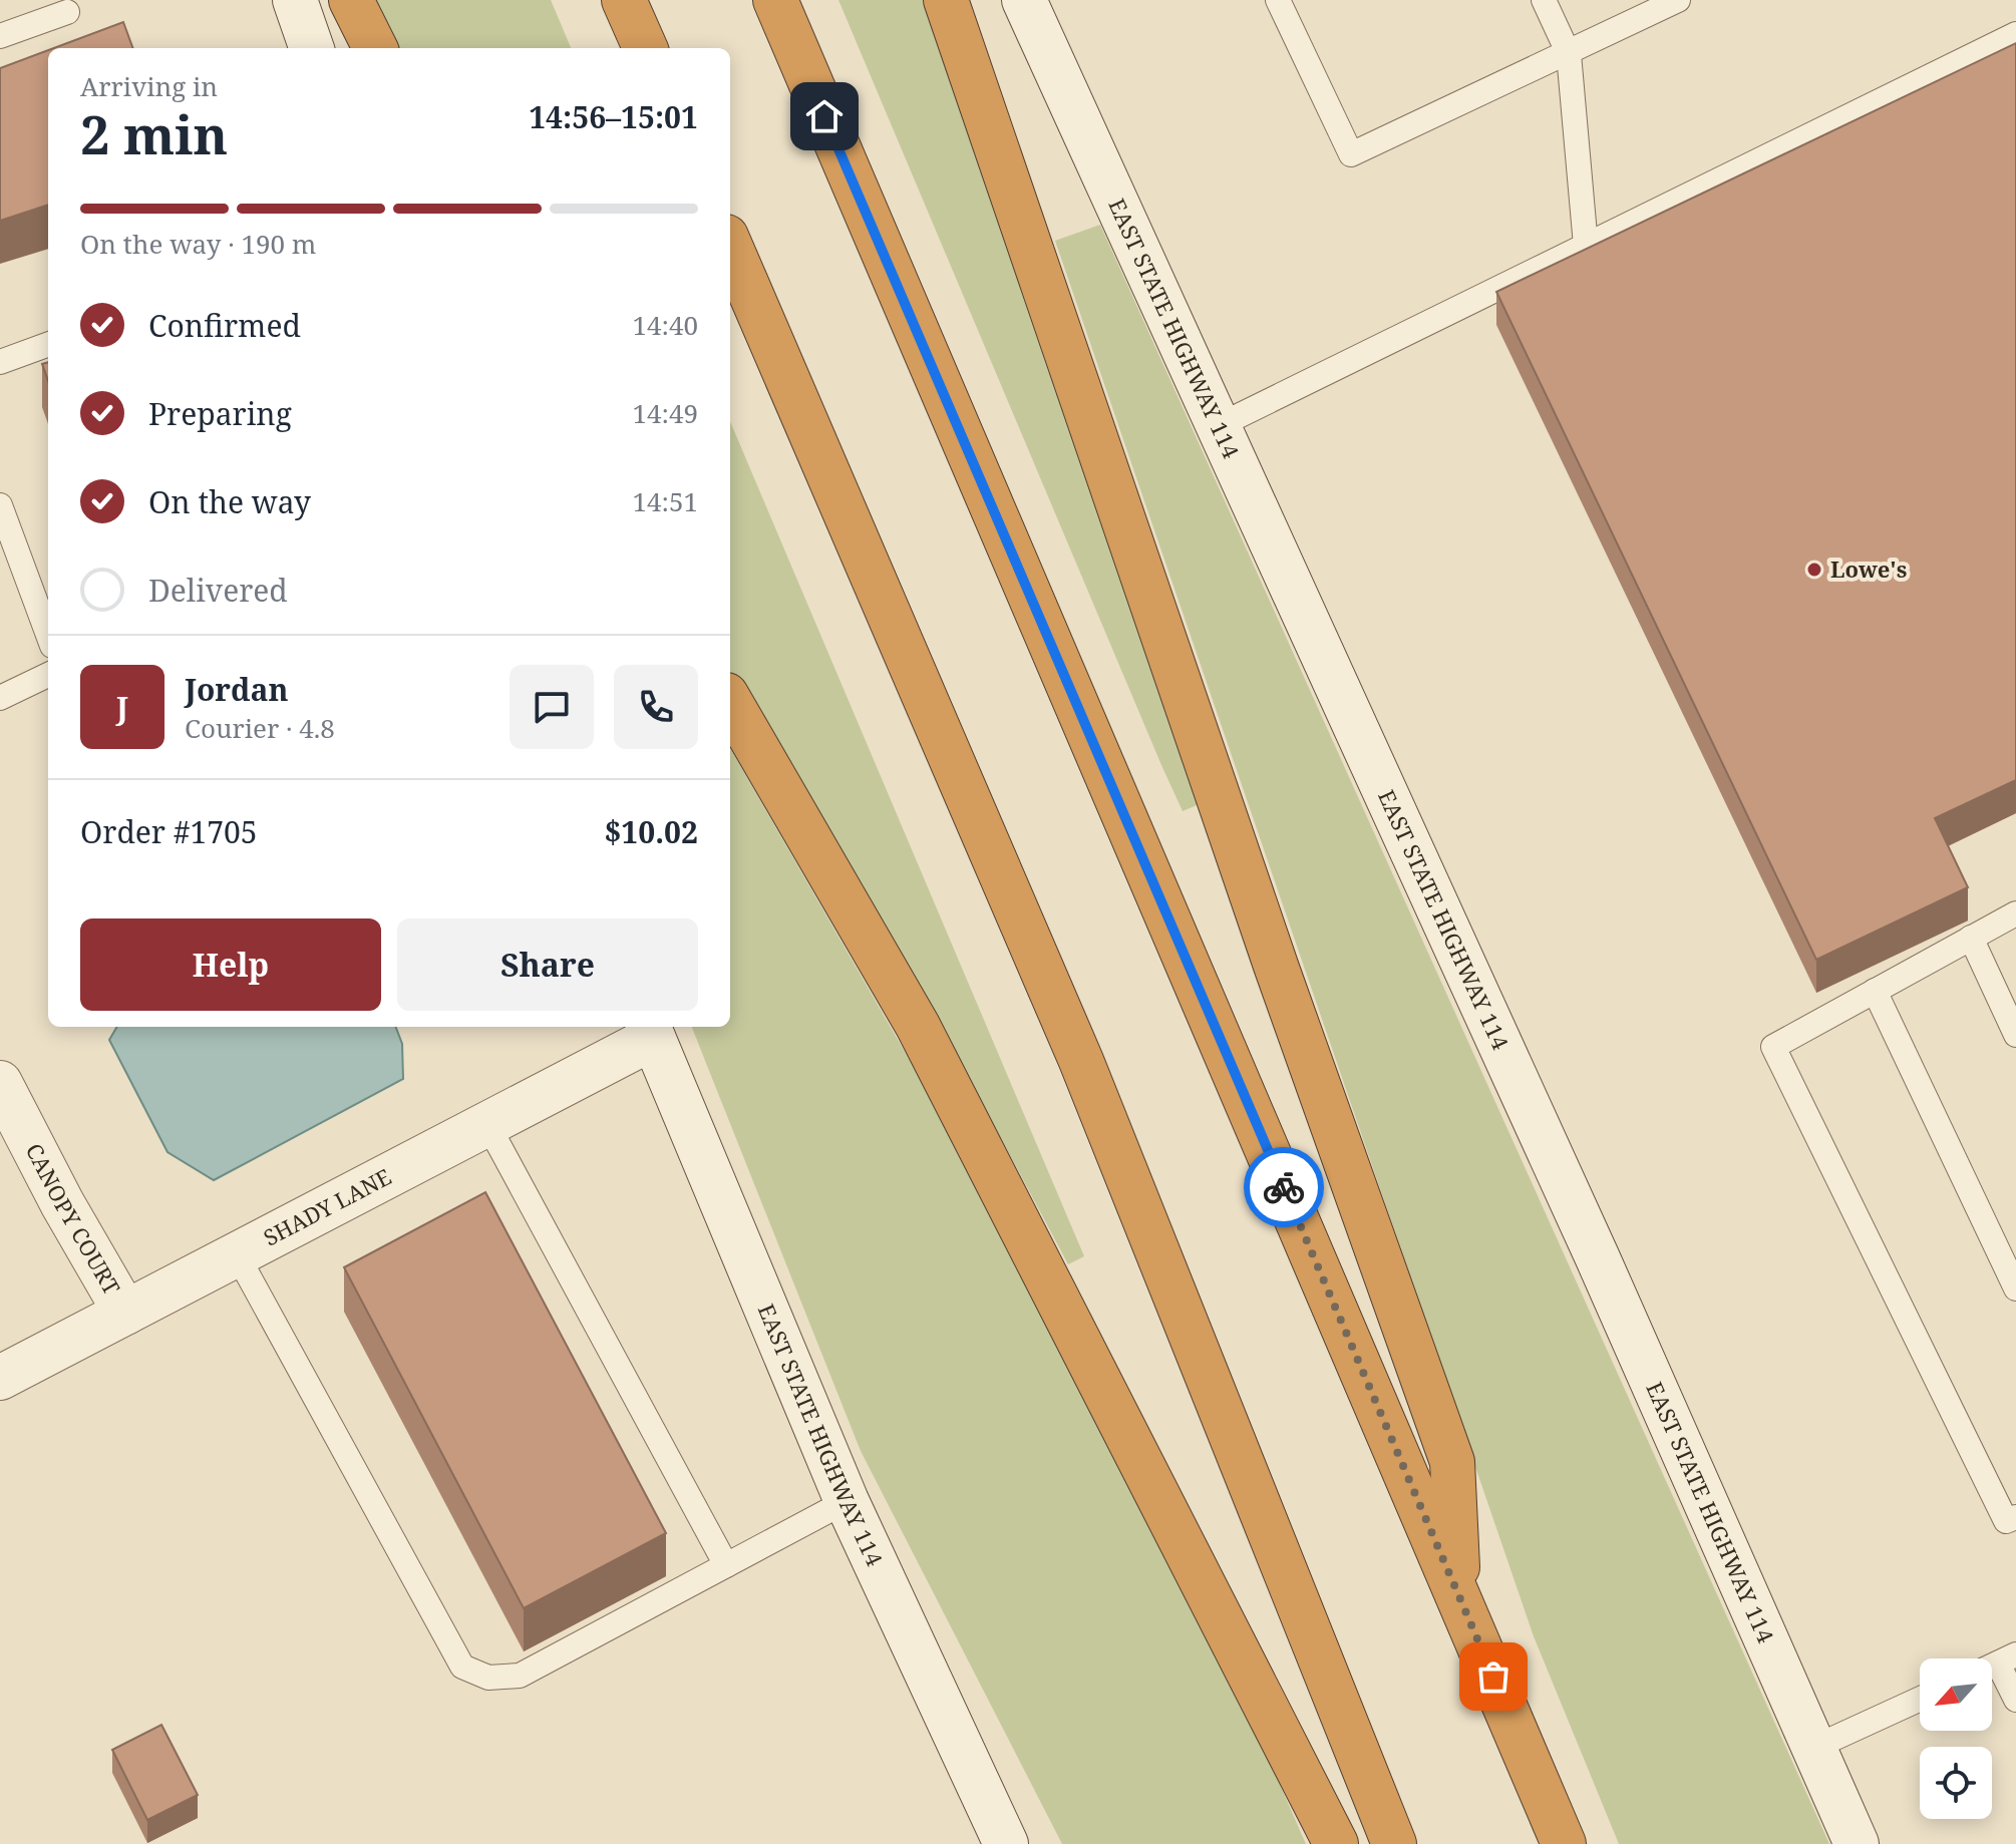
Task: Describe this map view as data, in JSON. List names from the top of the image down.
{
  "streets": {
    "main road": ["EAST STATE HIGHWAY 114", "SHADY LANE", "CANOPY COURT"]
  },
  "crossings": [
    ["EAST STATE HIGHWAY 114", "SHADY LANE"],
    ["SHADY LANE", "CANOPY COURT"]
  ],
  "places": ["Lowe's"],
  "north": "bottom left",
  "page": {
    "heading": ["2 min", "Arriving in", "14:56–15:01"],
    "panel": [
      "Jordan",
      "Courier · 4.8",
      "Order #1705",
      "$10.02"
    ],
    "bar": "On the way · 190 m",
    "list": [
      ["Confirmed", "14:40"],
      ["Preparing", "14:49"],
      ["On the way", "14:51"],
      "Delivered"
    ],
    "round": "J",
    "buttons": ["Help", "Share"]
  }
}
